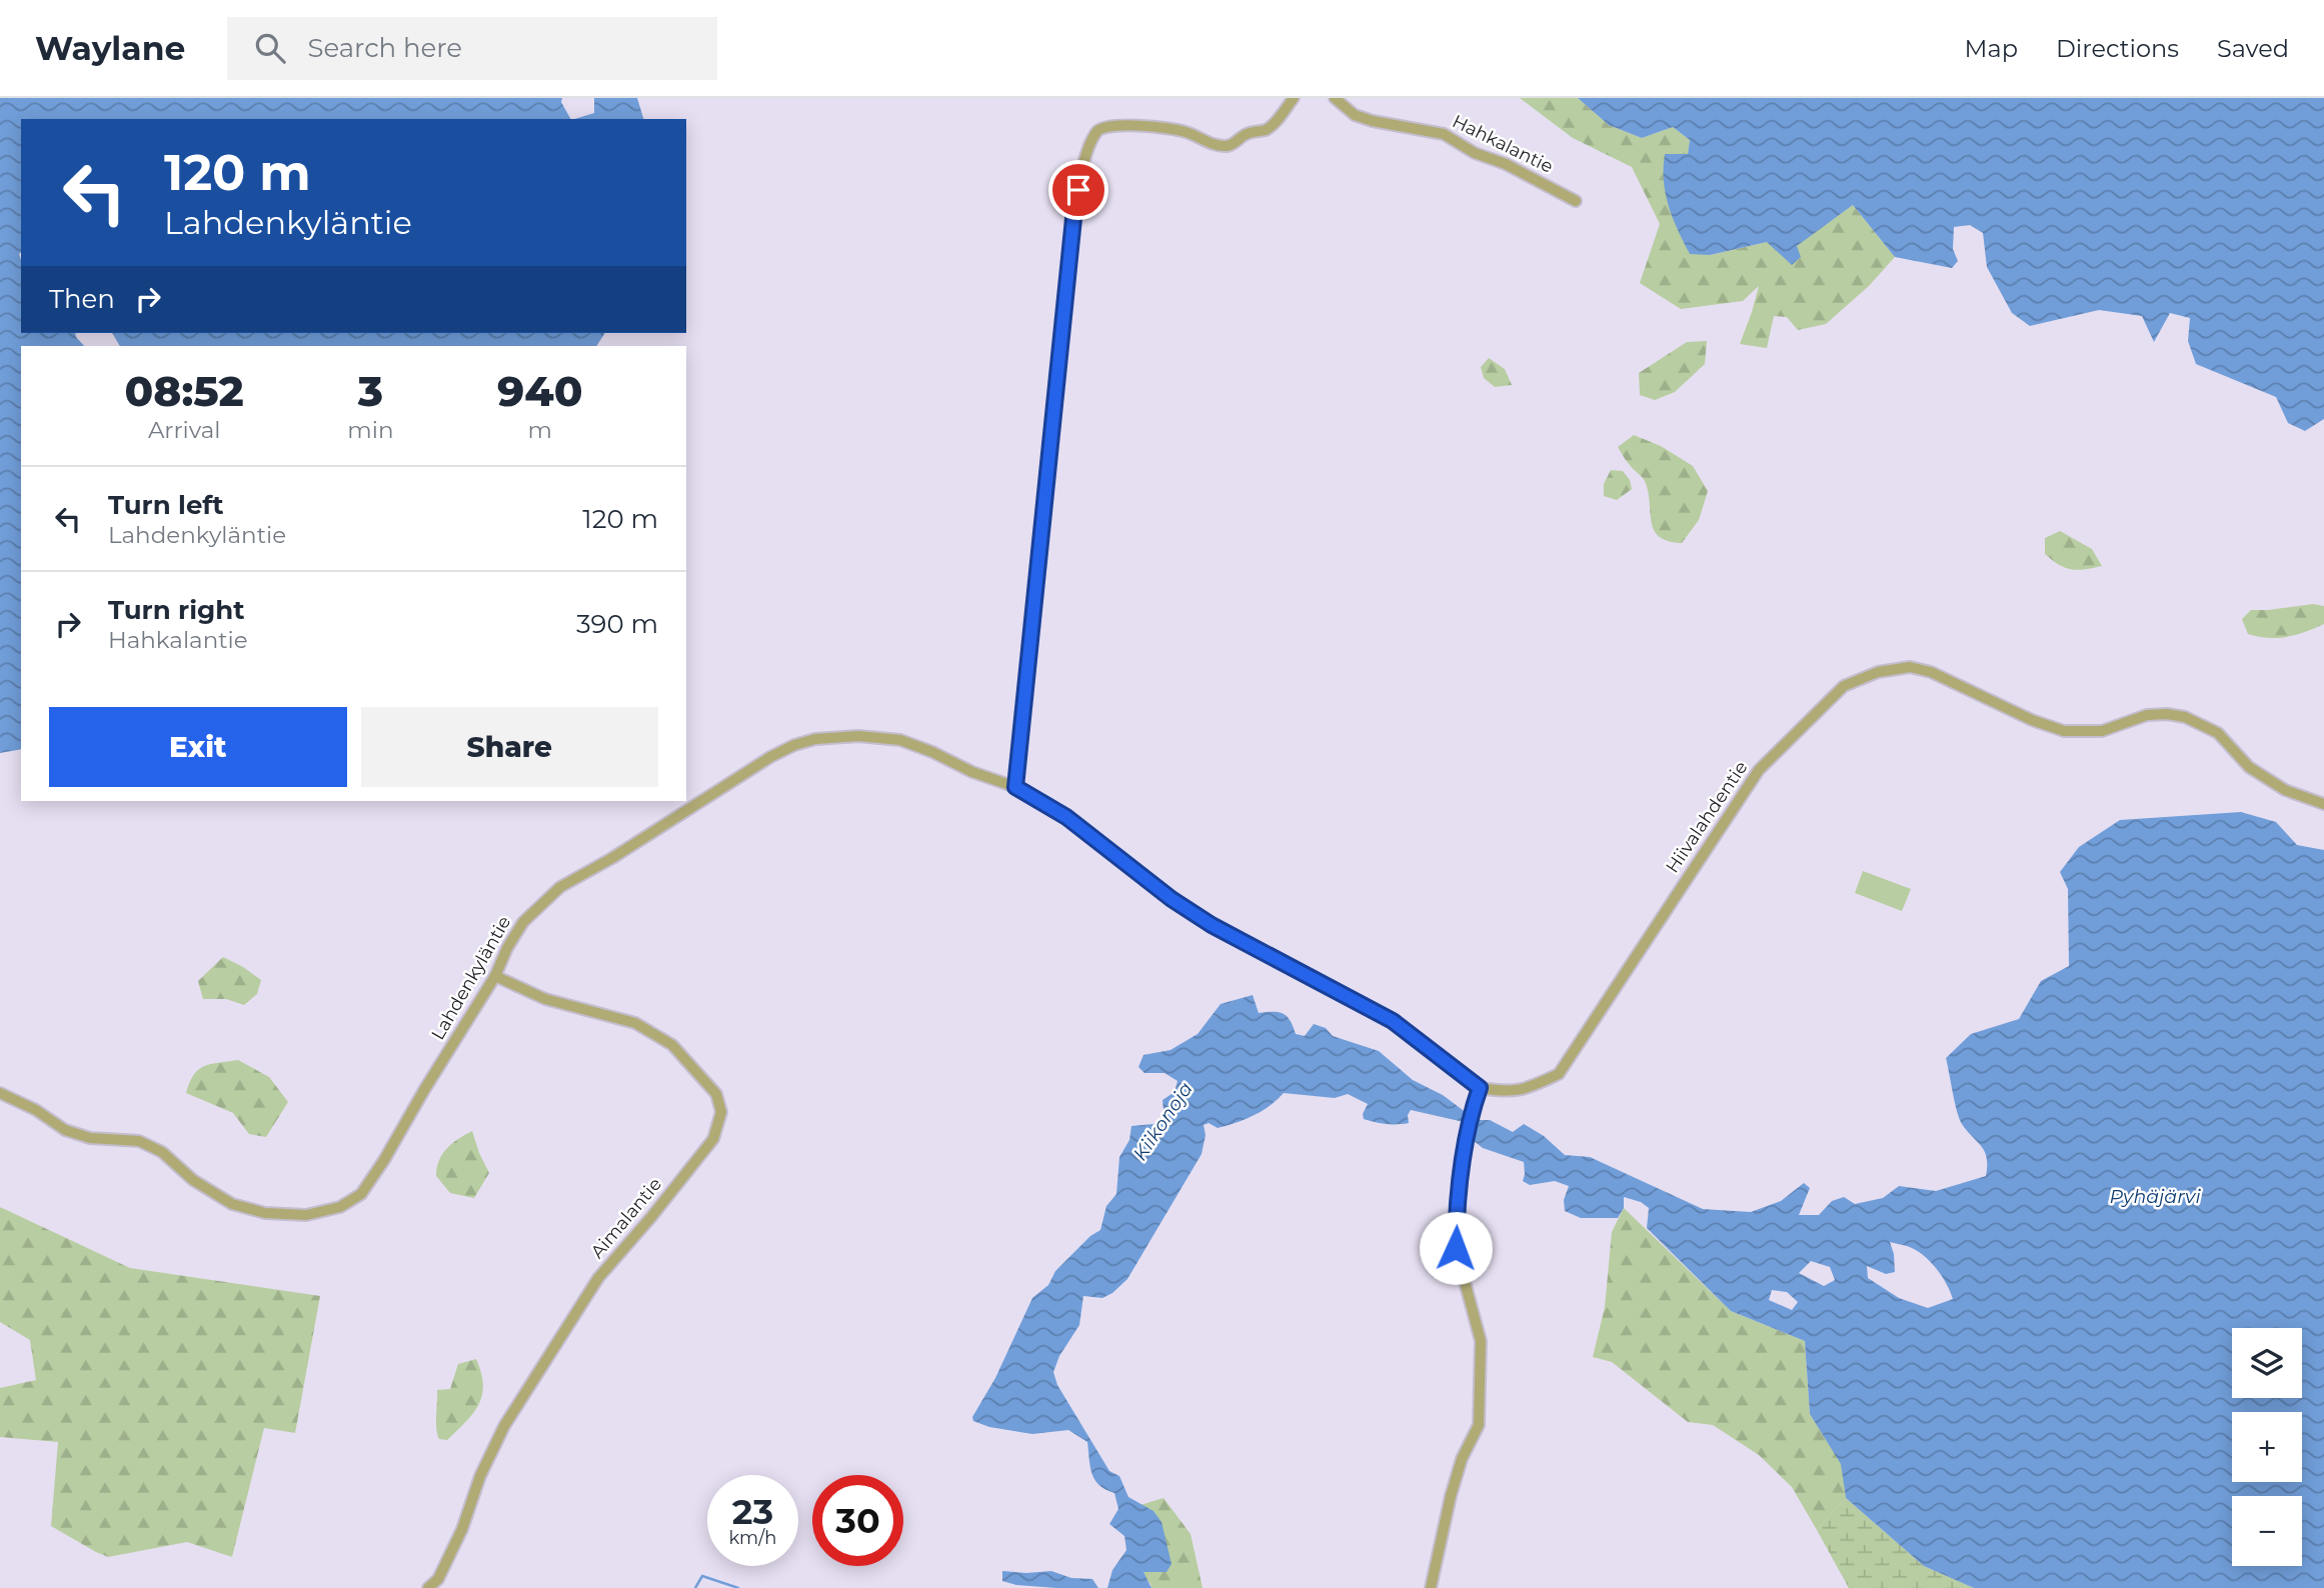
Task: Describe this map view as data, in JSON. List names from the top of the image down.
{
  "streets": {
    "street": [
      "Hahkalantie",
      "Hiivalahdentie",
      "Lahdenkyläntie",
      "Aimalantie"
    ]
  },
  "crossings": [
    ["Hiivalahdentie", "Lahdenkyläntie"],
    ["Lahdenkyläntie", "Aimalantie"]
  ],
  "water": ["Kiikonoja", "Pyhäjärvi"],
  "page": {
    "header": "Waylane",
    "search": "Search here",
    "nav": ["Map", "Directions", "Saved"],
    "turn": ["120 m", "Lahdenkyläntie"],
    "then": "Then",
    "eta": [
      "08:52",
      "Arrival",
      "3",
      "min",
      "940",
      "m"
    ],
    "list": [
      {
        "name": "Turn left",
        "note": "Lahdenkyläntie",
        "value": "120 m"
      },
      {
        "name": "Turn right",
        "note": "Hahkalantie",
        "value": "390 m"
      }
    ],
    "buttons": ["Exit", "Share"],
    "map_buttons": ["+", "−"],
    "speed": "23 km/h",
    "limit": "30"
  }
}
